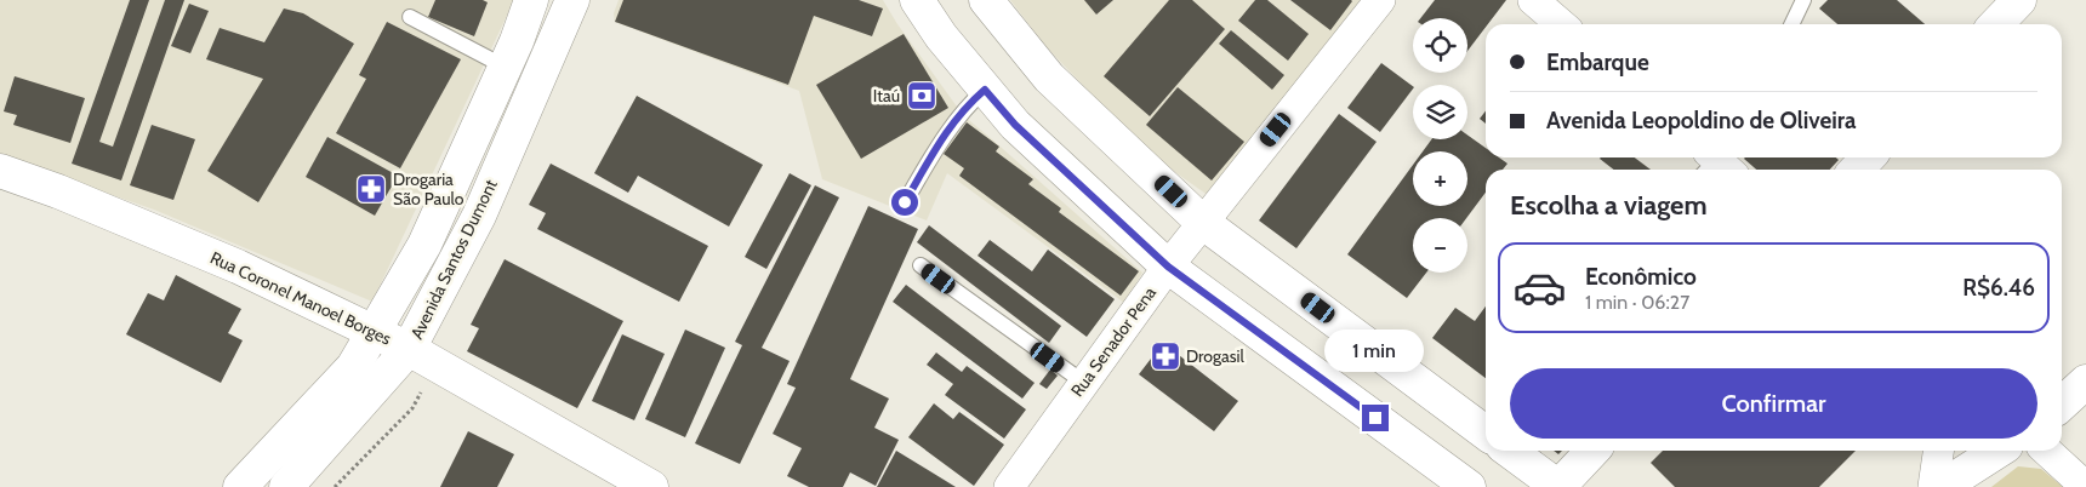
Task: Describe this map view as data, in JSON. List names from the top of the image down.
{
  "streets": {
    "main road": ["Avenida Santos Dumont", "Rua Coronel Manoel Borges"],
    "street": ["Rua Senador Pena"]
  },
  "crossings": [
    ["Avenida Santos Dumont", "Rua Coronel Manoel Borges"]
  ],
  "places": {
    "bank": ["Itaú"],
    "pharmacy": ["Drogaria São Paulo", "Drogasil"]
  },
  "page": {
    "map_buttons": ["+", "−"],
    "banner": ["Embarque", "Avenida Leopoldino de Oliveira"],
    "heading": "Escolha a viagem",
    "list": [
      {
        "name": "Econômico",
        "note": "1 min · 06:27",
        "value": "R$6.46"
      }
    ],
    "bubble": "1 min",
    "buttons": "Confirmar"
  }
}
